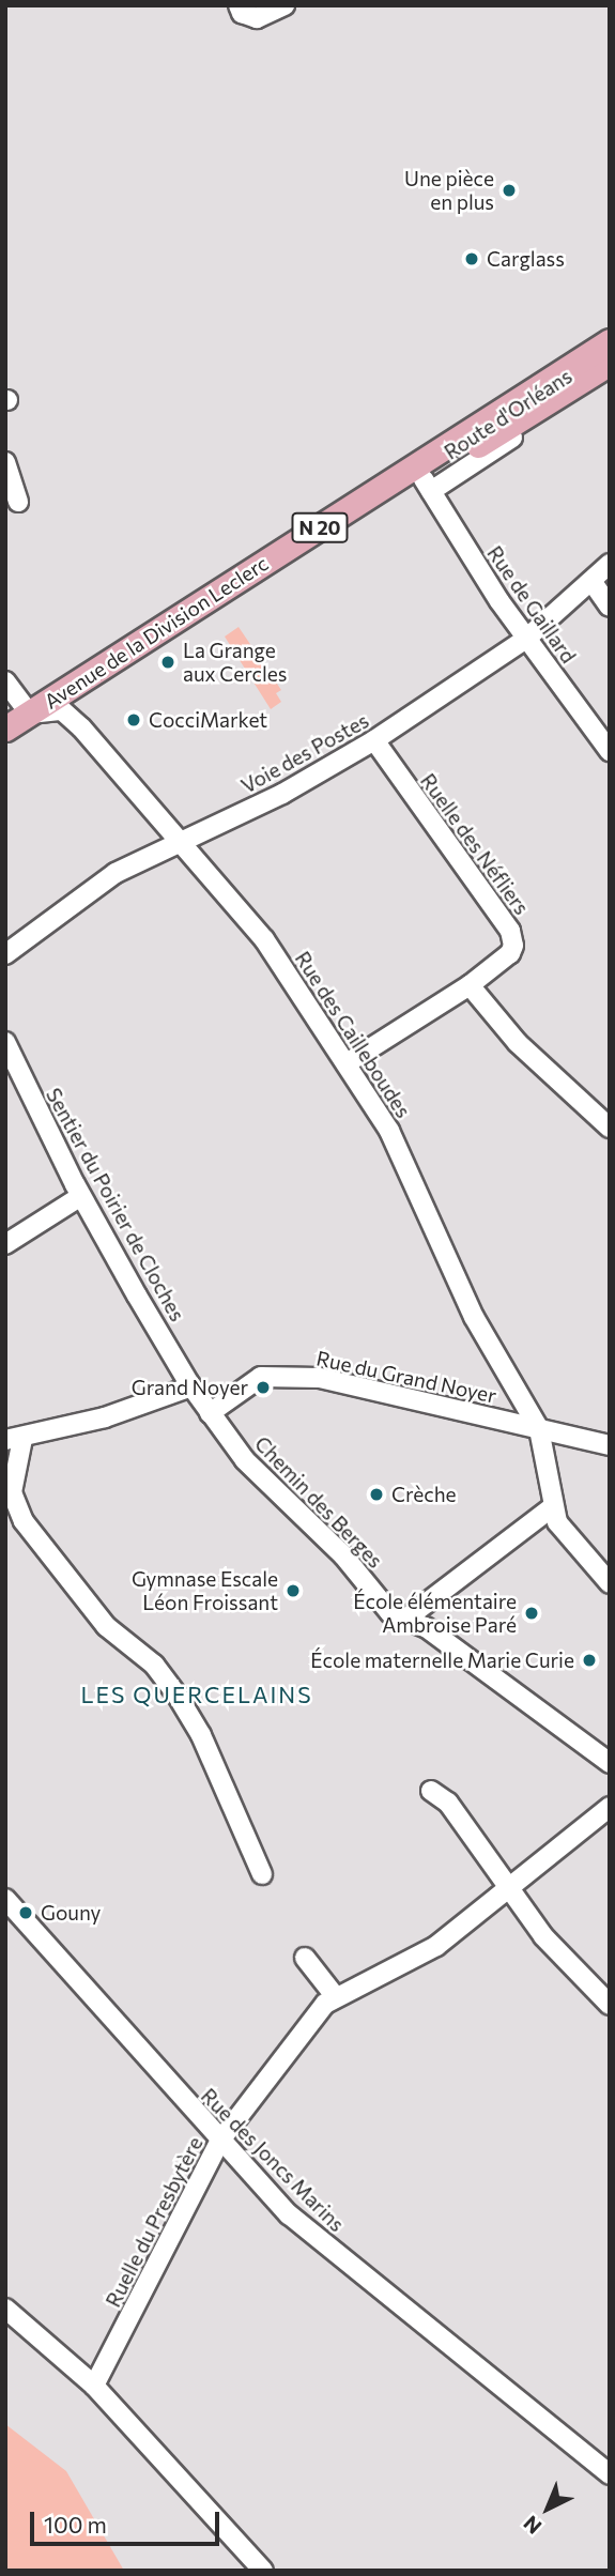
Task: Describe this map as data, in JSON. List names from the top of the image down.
{
  "streets": {
    "main road": ["N 20", "Avenue de la Division Leclerc"],
    "street": [
      "Route d'Orléans",
      "Rue de Gaillard",
      "Voie des Postes",
      "Ruelle des Néfliers",
      "Rue des Cailleboudes",
      "Sentier du Poirier de Cloches",
      "Rue du Grand Noyer",
      "Chemin des Berges",
      "Rue des Joncs Marins",
      "Ruelle du Presbytère"
    ]
  },
  "crossings": [
    ["Route d'Orléans", "Rue de Gaillard"],
    ["Route d'Orléans", "Avenue de la Division Leclerc"],
    ["Rue de Gaillard", "Avenue de la Division Leclerc"],
    ["Rue de Gaillard", "Voie des Postes"],
    ["Avenue de la Division Leclerc", "Rue des Cailleboudes"],
    ["Voie des Postes", "Ruelle des Néfliers"],
    ["Voie des Postes", "Rue des Cailleboudes"],
    ["Rue des Cailleboudes", "Rue du Grand Noyer"],
    ["Sentier du Poirier de Cloches", "Chemin des Berges"],
    ["Rue du Grand Noyer", "Chemin des Berges"],
    ["Rue des Joncs Marins", "Ruelle du Presbytère"]
  ],
  "districts": ["LES QUERCELAINS"],
  "places": [
    "Une pièce en plus",
    "Carglass",
    "La Grange aux Cercles",
    "CocciMarket",
    "Grand Noyer",
    "Crèche",
    "Gymnase Escale Léon Froissant",
    "École élémentaire Ambroise Paré",
    "École maternelle Marie Curie",
    "Gouny"
  ],
  "scale_bar": "100 m",
  "north": "bottom left"
}
